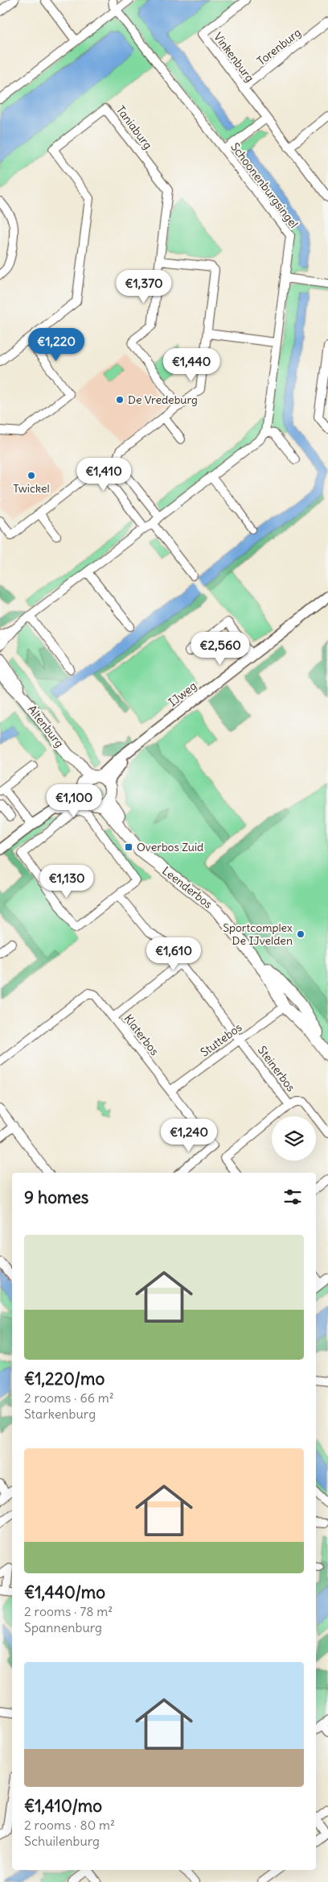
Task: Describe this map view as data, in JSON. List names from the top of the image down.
{
  "streets": {
    "main road": ["Altenburg", "Leenderbos"],
    "street": [
      "Torenburg",
      "Vinkenburg",
      "Taniaburg",
      "Schoonenburgsingel",
      "IJweg",
      "Klaterbos",
      "Stuttebos",
      "Steinerbos"
    ]
  },
  "crossings": [
    ["Torenburg", "Vinkenburg"],
    ["IJweg", "Altenburg"],
    ["Leenderbos", "Stuttebos"],
    ["Klaterbos", "Stuttebos"],
    ["Stuttebos", "Steinerbos"]
  ],
  "places": {
    "other": ["De Vredeburg", "Twickel", "Sportcomplex De IJvelden"],
    "transit": ["Overbos Zuid"]
  },
  "page": {
    "price": [
      "€1,370",
      "€1,220",
      "€1,440",
      "€1,410",
      "€2,560",
      "€1,100",
      "€1,130",
      "€1,610",
      "€1,240"
    ],
    "heading": "9 homes",
    "list": [
      {
        "name": "€1,220/mo",
        "note": "2 rooms · 66 m² · Starkenburg"
      },
      {
        "name": "€1,440/mo",
        "note": "2 rooms · 78 m² · Spannenburg"
      },
      {
        "name": "€1,410/mo",
        "note": "2 rooms · 80 m² · Schuilenburg"
      }
    ]
  }
}
